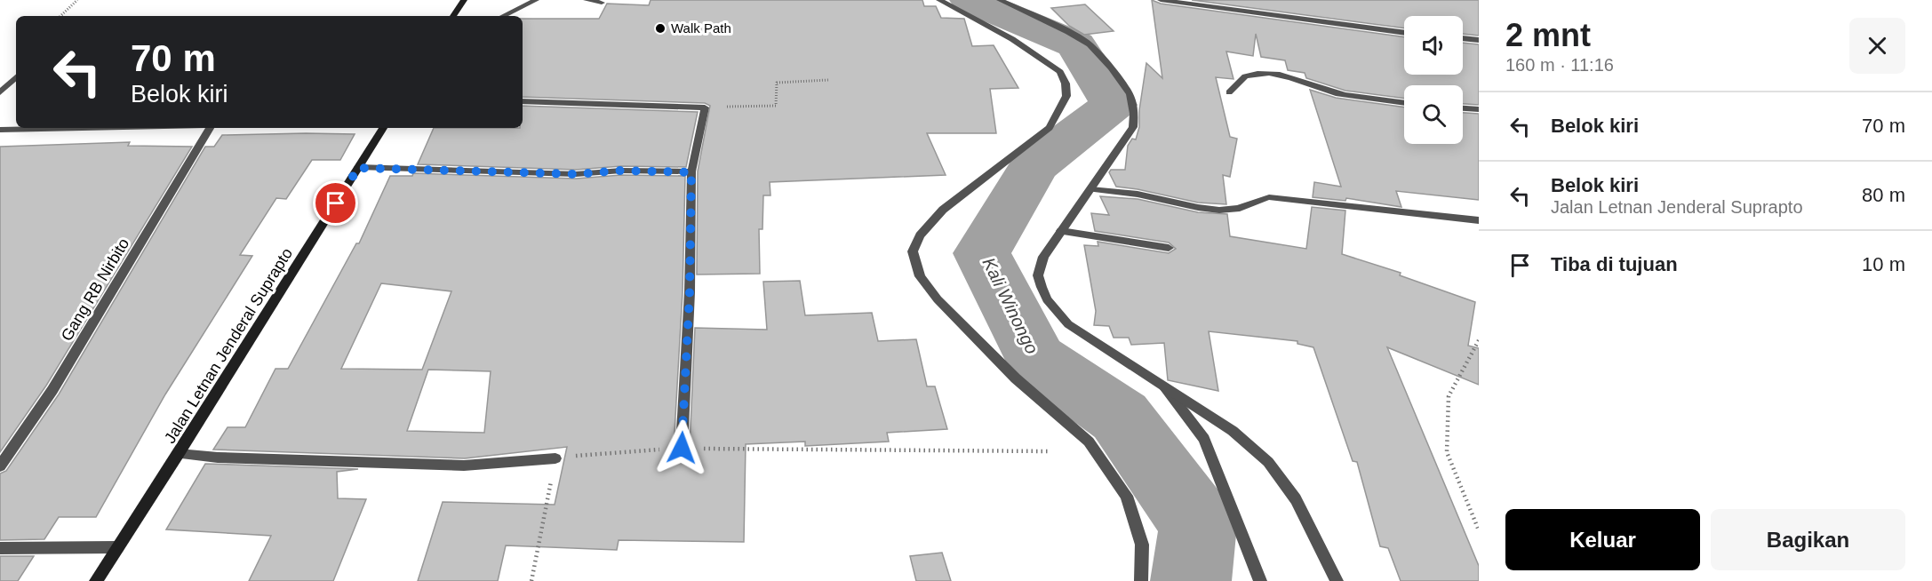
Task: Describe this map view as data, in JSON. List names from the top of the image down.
{
  "streets": {
    "main road": ["Jalan Letnan Jenderal Suprapto"],
    "street": ["Gang RB Nirbito"]
  },
  "water": ["Kali Winongo"],
  "places": ["Walk Path"],
  "page": {
    "heading": ["2 mnt", "160 m · 11:16"],
    "turn": ["70 m", "Belok kiri"],
    "list": [
      {
        "name": "Belok kiri",
        "value": "70 m"
      },
      {
        "name": "Belok kiri",
        "note": "Jalan Letnan Jenderal Suprapto",
        "value": "80 m"
      },
      {
        "name": "Tiba di tujuan",
        "value": "10 m"
      }
    ],
    "buttons": ["Keluar", "Bagikan"]
  }
}
